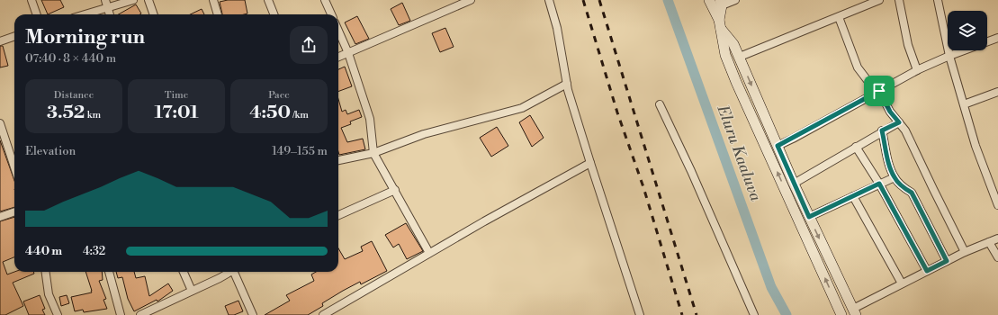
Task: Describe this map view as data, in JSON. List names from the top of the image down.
{
  "water": ["Eluru Kaaluva"],
  "page": {
    "heading": ["Morning run", "07:40 · 8 × 440 m"],
    "stats": [
      ["Distance", "3.52 km"],
      ["Time", "17:01"],
      ["Pace", "4:50 /km"]
    ],
    "chart": ["Elevation", "149–155 m"],
    "list": [
      {
        "name": "440 m",
        "note": "4:32"
      }
    ]
  }
}
